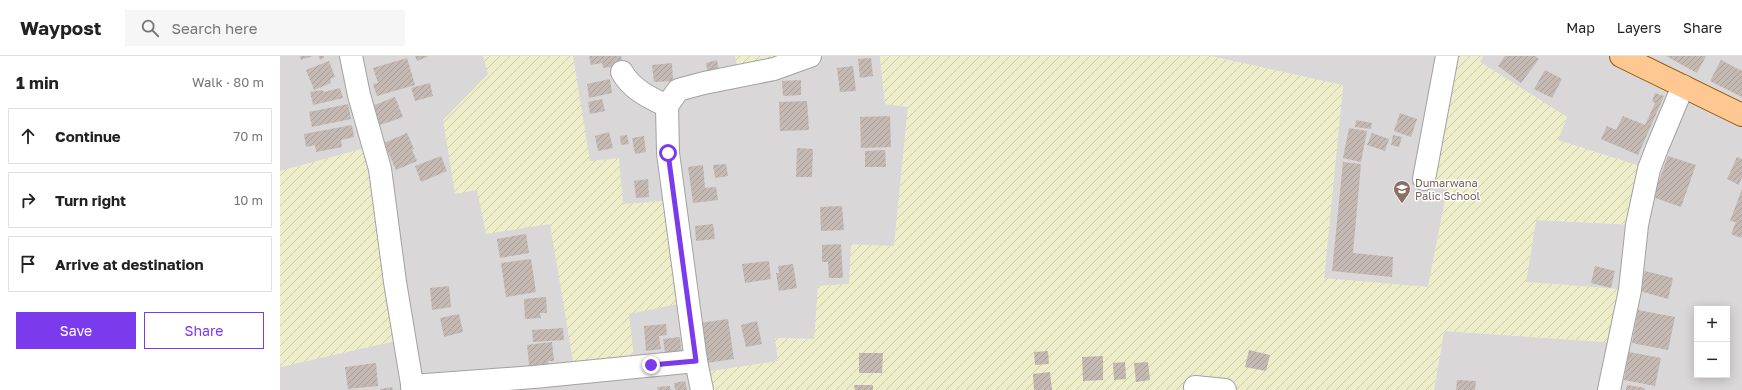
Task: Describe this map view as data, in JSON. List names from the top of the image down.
{
  "places": {
    "school or university": ["Dumarwana Palic School"]
  },
  "page": {
    "header": "Waypost",
    "search": "Search here",
    "nav": ["Map", "Layers", "Share"],
    "heading": ["1 min", "Walk · 80 m"],
    "list": [
      ["Continue", "70 m"],
      ["Turn right", "10 m"],
      "Arrive at destination"
    ],
    "buttons": ["Save", "Share"],
    "map_buttons": ["+", "−"]
  }
}
